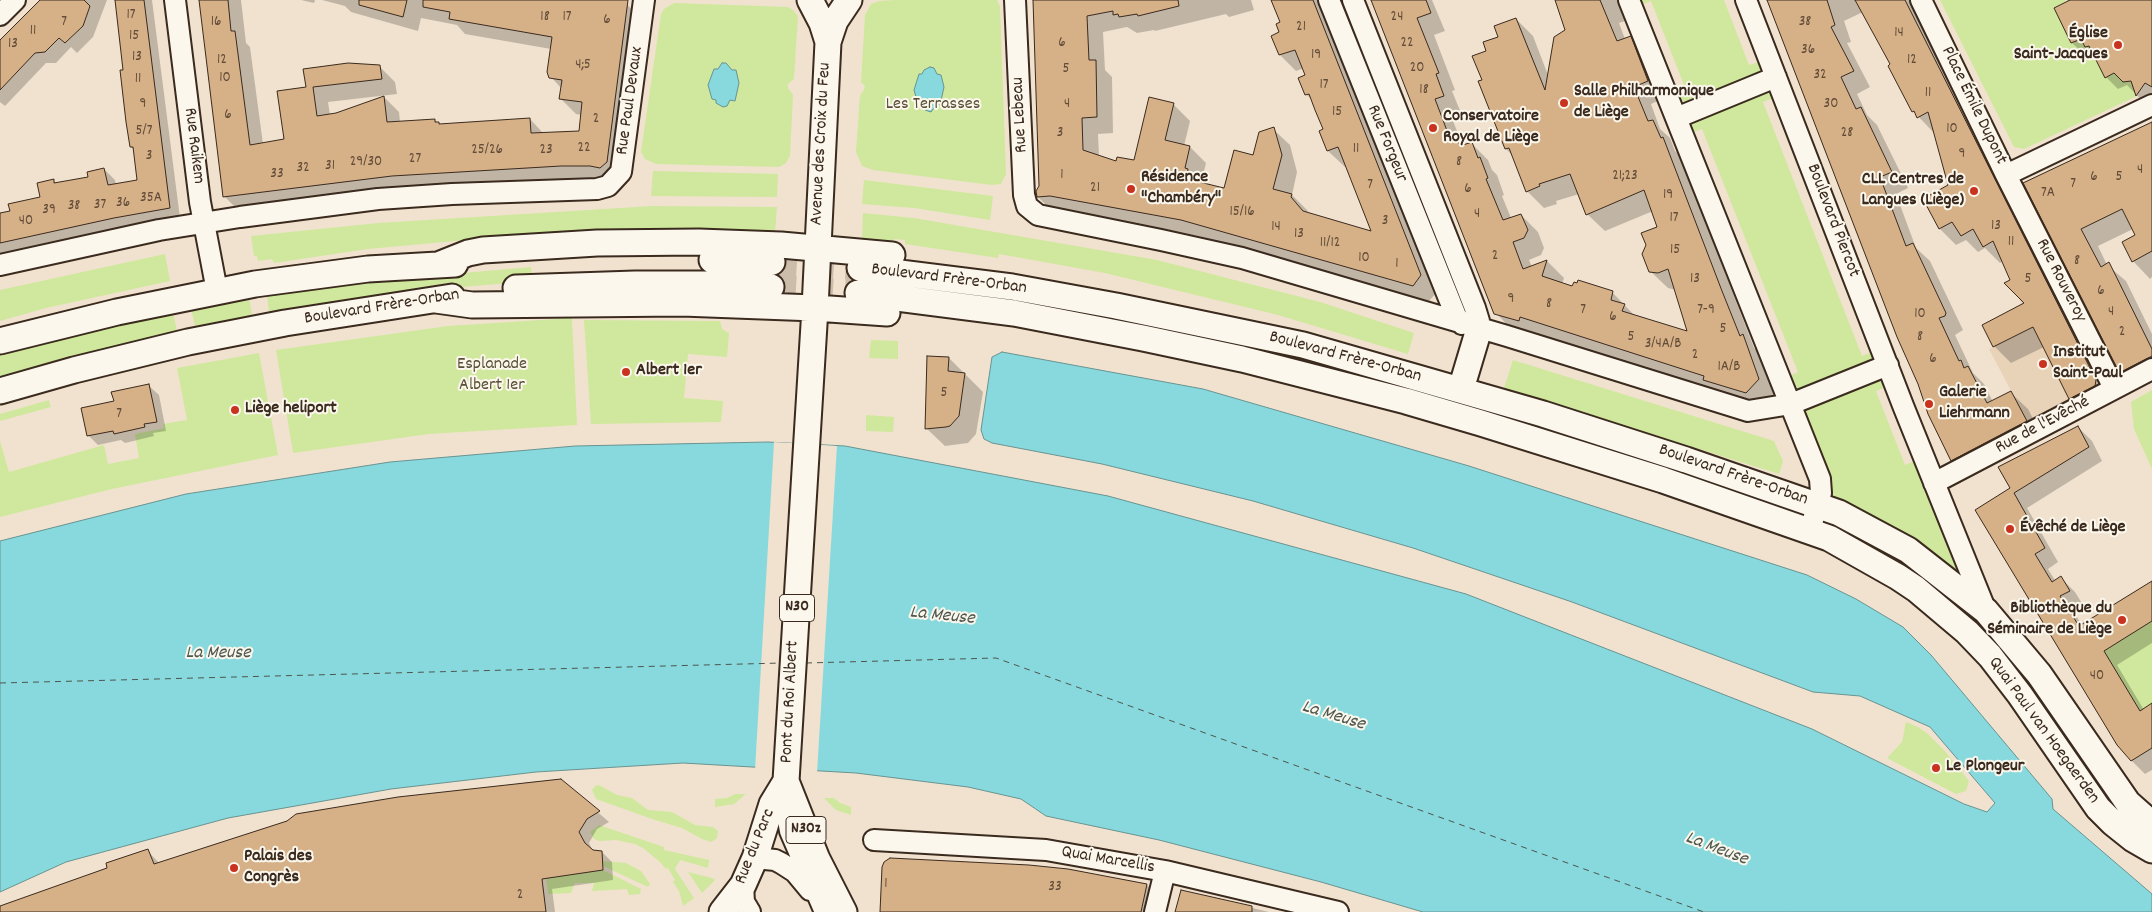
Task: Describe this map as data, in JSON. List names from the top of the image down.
{
  "streets": {
    "main road": [
      "Avenue des Croix du Feu",
      "Boulevard Frère-Orban",
      "N30",
      "Pont du Roi Albert",
      "Quai Paul van Hoegaerden",
      "N30z",
      "Rue du Parc"
    ],
    "street": [
      "Rue Paul Devaux",
      "Place Émile Dupont",
      "Rue Lebeau",
      "Rue Forgeur",
      "Rue Raikem",
      "Boulevard Piercot",
      "Rue Rouveroy",
      "Rue de l'Evêché",
      "Quai Marcellis"
    ]
  },
  "crossings": [
    ["Rue Paul Devaux", "Rue Raikem"],
    ["Place Émile Dupont", "Rue Rouveroy"],
    ["Rue Lebeau", "Rue Forgeur"],
    ["Rue Raikem", "Boulevard Frère-Orban"],
    ["Boulevard Piercot", "Rue de l'Evêché"],
    ["Boulevard Piercot", "Quai Paul van Hoegaerden"],
    ["Boulevard Frère-Orban", "Quai Paul van Hoegaerden"],
    ["Rue Rouveroy", "Rue de l'Evêché"],
    ["Pont du Roi Albert", "N30z"],
    ["Pont du Roi Albert", "Rue du Parc"],
    ["N30z", "Rue du Parc"]
  ],
  "water": ["La Meuse"],
  "parks": ["Les Terrasses", "Esplanade Albert 1er"],
  "places": [
    "Église Saint-Jacques",
    "Salle Philharmonique de Liège",
    "Conservatoire Royal de Liège",
    "Résidence \"Chambéry\"",
    "CLL Centres de Langues (Liège)",
    "Institut Saint-Paul",
    "Albert 1er",
    "Galerie Liehrmann",
    "Liège heliport",
    "Évêché de Liège",
    "Bibliothèque du Séminaire de Liège",
    "Le Plongeur",
    "Palais des Congrès"
  ],
  "house_numbers": [
    "17",
    "18",
    "17",
    "24",
    "6",
    "7",
    "16",
    "38",
    "21",
    "11",
    "14",
    "15",
    "6",
    "22",
    "13",
    "36",
    "19",
    "13",
    "12",
    "12",
    "4;5",
    "20",
    "5",
    "32",
    "10",
    "11",
    "17",
    "18",
    "11",
    "9",
    "4",
    "30",
    "15",
    "6",
    "2",
    "10",
    "5/7",
    "3",
    "28",
    "22",
    "11",
    "25/26",
    "23",
    "9",
    "3",
    "27",
    "29/30",
    "8",
    "31",
    "32",
    "4",
    "33",
    "1",
    "21;23",
    "6",
    "5",
    "7",
    "7",
    "21",
    "6",
    "7A",
    "19",
    "35A",
    "36",
    "37",
    "38",
    "39",
    "15/16",
    "4",
    "17",
    "40",
    "3",
    "13",
    "14",
    "13",
    "11",
    "11/12",
    "15",
    "2",
    "10",
    "8",
    "1",
    "13",
    "5",
    "6",
    "9",
    "8",
    "7",
    "7-9",
    "4",
    "10",
    "6",
    "5",
    "2",
    "5",
    "8",
    "3/4A/B",
    "2",
    "6",
    "1A/B",
    "5",
    "7",
    "40",
    "1",
    "33",
    "2"
  ]
}
